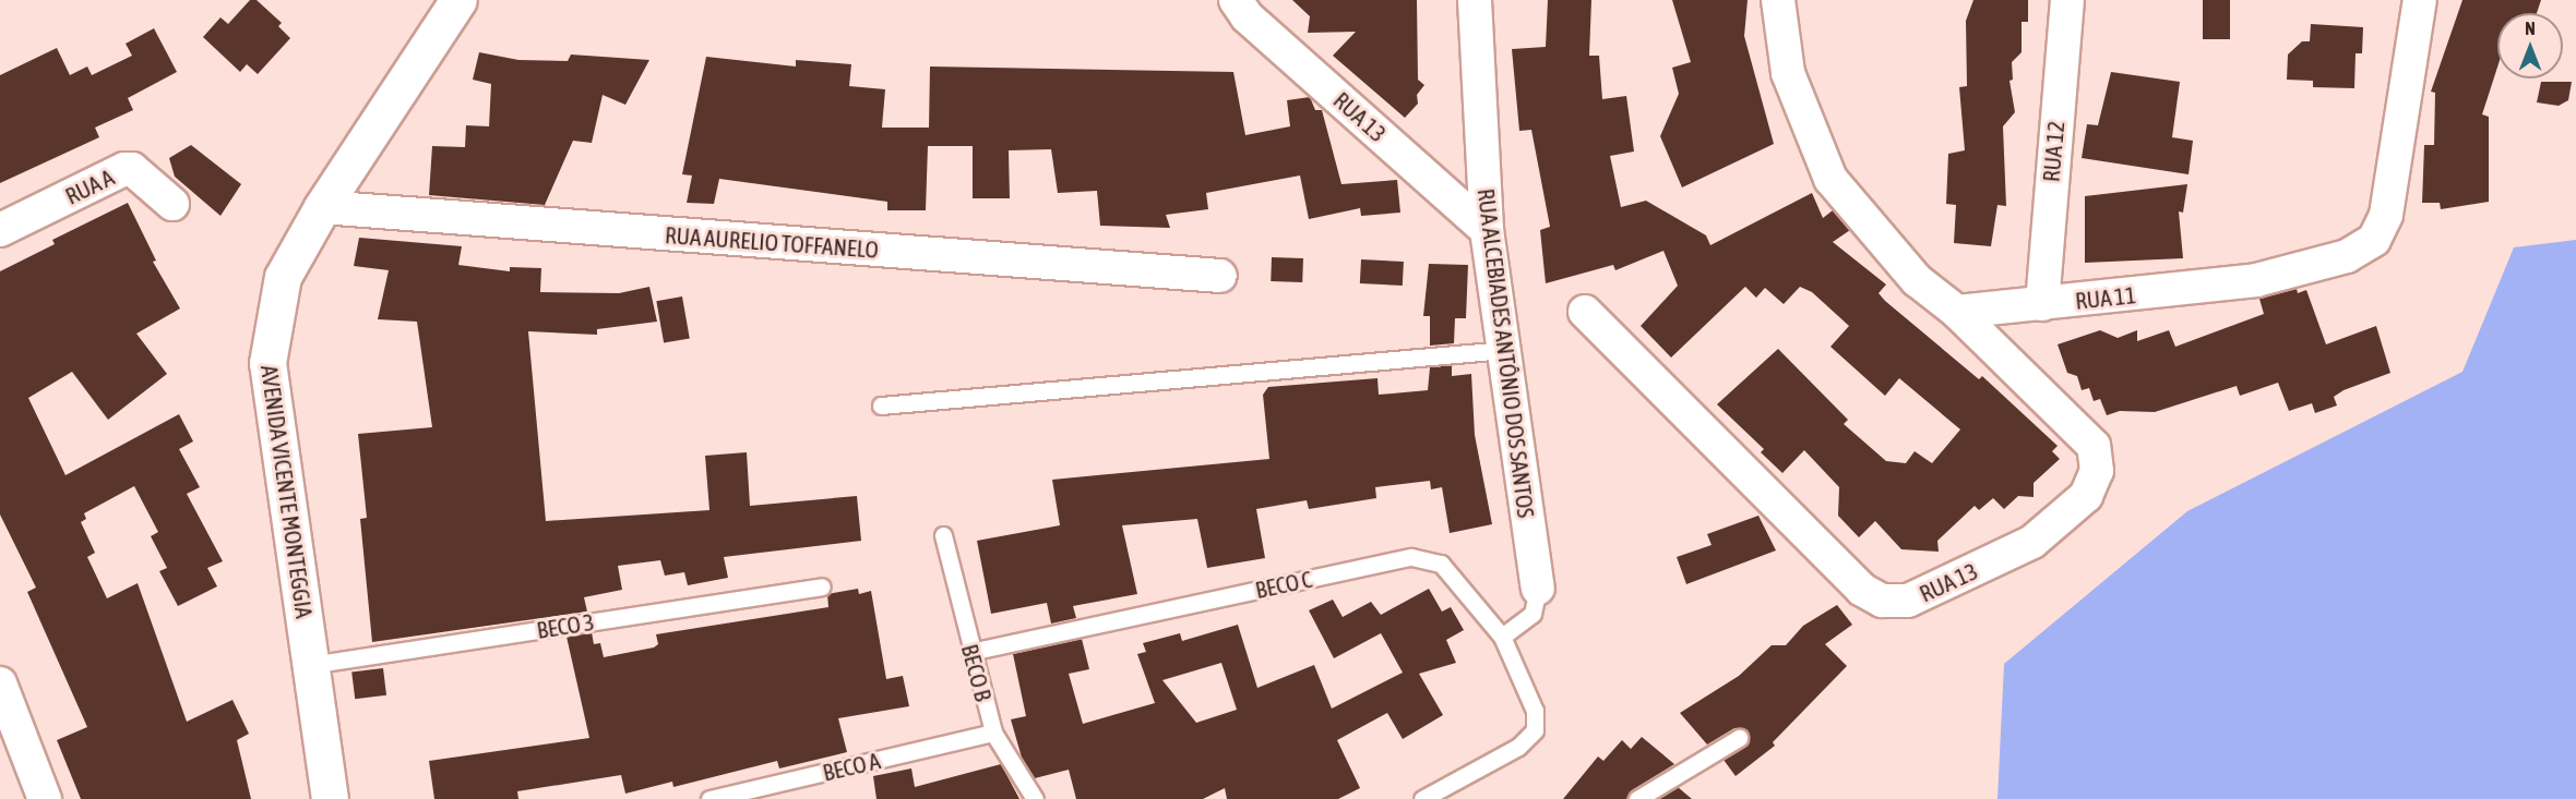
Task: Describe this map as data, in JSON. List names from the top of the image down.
{
  "streets": {
    "main road": ["AVENIDA VICENTE MONTEGGIA"],
    "street": [
      "RUA 13",
      "RUA 12",
      "RUA A",
      "RUA AURELIO TOFFANELO",
      "RUA 11",
      "RUA ALCEBIADES ANTÔNIO DOS SANTOS"
    ],
    "lane": [
      "BECO C",
      "BECO 3",
      "BECO B",
      "BECO A"
    ]
  },
  "crossings": [
    ["RUA 13", "RUA 11"],
    ["RUA 13", "RUA ALCEBIADES ANTÔNIO DOS SANTOS"],
    ["RUA 12", "RUA 11"],
    ["RUA AURELIO TOFFANELO", "AVENIDA VICENTE MONTEGGIA"],
    ["AVENIDA VICENTE MONTEGGIA", "BECO 3"],
    ["BECO C", "BECO B"],
    ["BECO B", "BECO A"]
  ],
  "north": "top"
}
